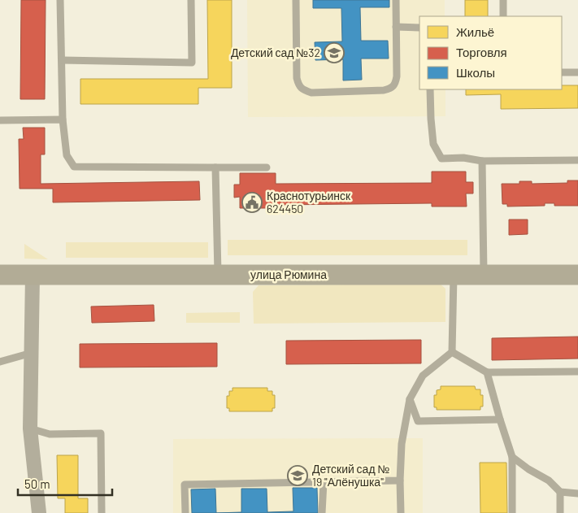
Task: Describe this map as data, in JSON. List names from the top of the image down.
{
  "streets": {
    "main road": ["улица Рюмина"]
  },
  "places": {
    "school or university": ["Детский сад №32", "Детский сад № 19 \"Алёнушка\""],
    "public building": ["Краснотурьинск 624450"]
  },
  "legend": ["Жильё", "Торговля", "Школы"],
  "scale_bar": "50 m"
}
